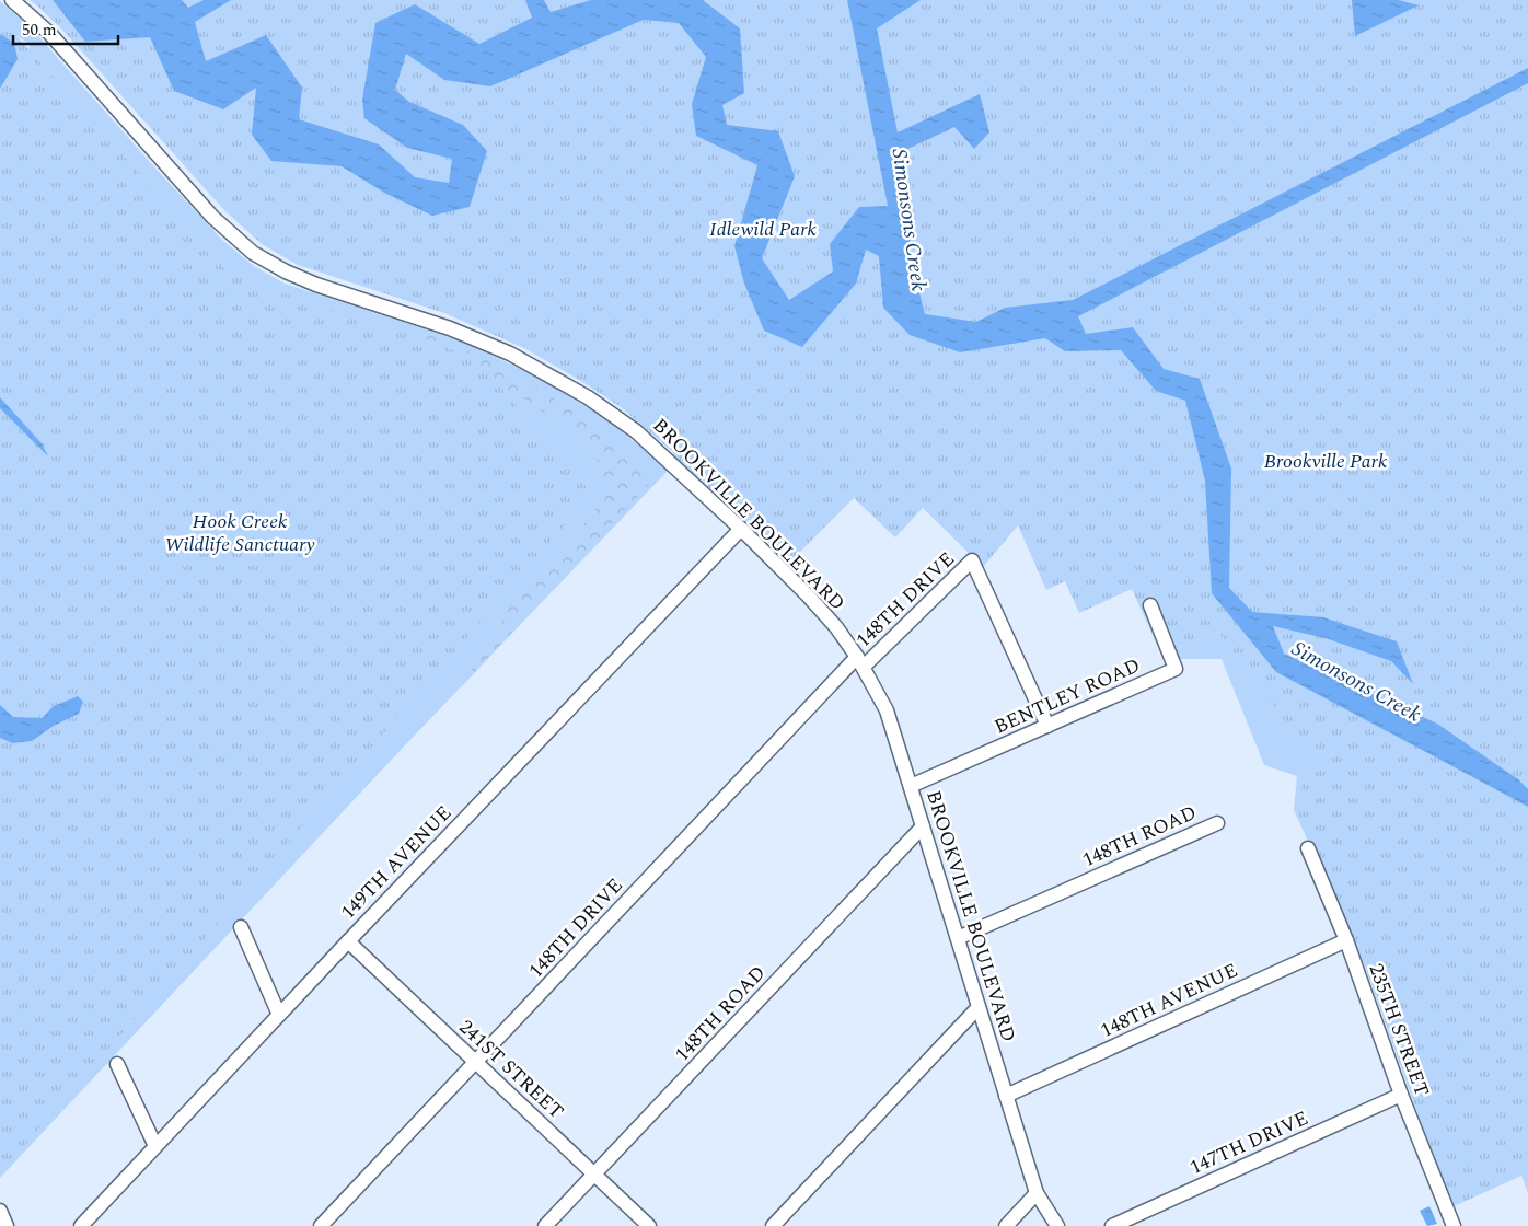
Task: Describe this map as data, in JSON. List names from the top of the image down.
{
  "streets": {
    "street": [
      "BROOKVILLE BOULEVARD",
      "148TH DRIVE",
      "BENTLEY ROAD",
      "148TH ROAD",
      "149TH AVENUE",
      "148TH AVENUE",
      "235TH STREET",
      "241ST STREET",
      "147TH DRIVE"
    ]
  },
  "crossings": [
    ["BROOKVILLE BOULEVARD", "148TH DRIVE"],
    ["BROOKVILLE BOULEVARD", "BENTLEY ROAD"],
    ["BROOKVILLE BOULEVARD", "148TH ROAD"],
    ["BROOKVILLE BOULEVARD", "149TH AVENUE"],
    ["BROOKVILLE BOULEVARD", "148TH AVENUE"],
    ["148TH DRIVE", "BENTLEY ROAD"],
    ["148TH DRIVE", "241ST STREET"],
    ["148TH ROAD", "241ST STREET"],
    ["149TH AVENUE", "241ST STREET"],
    ["148TH AVENUE", "235TH STREET"],
    ["235TH STREET", "147TH DRIVE"]
  ],
  "water": ["Simonsons Creek"],
  "parks": ["Idlewild Park", "Brookville Park", "Hook Creek Wildlife Sanctuary"],
  "scale_bar": "50 m"
}
